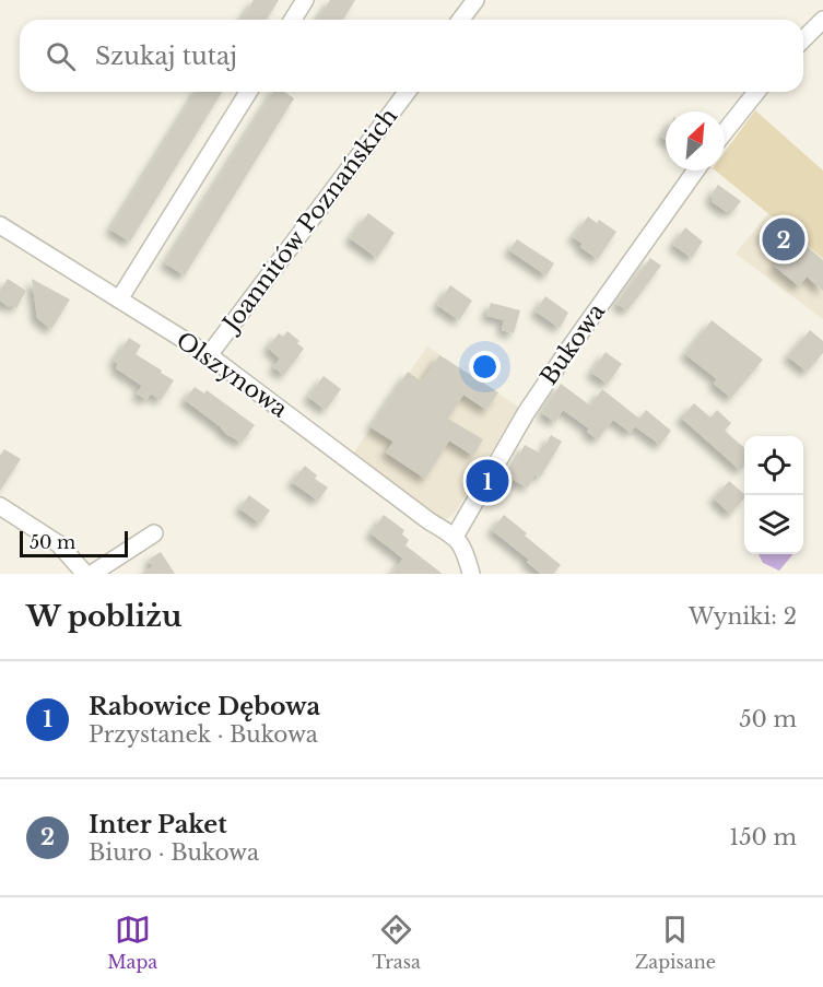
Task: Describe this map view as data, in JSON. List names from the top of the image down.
{
  "streets": {
    "street": ["Joannitów Poznańskich", "Bukowa", "Olszynowa"]
  },
  "crossings": [
    ["Joannitów Poznańskich", "Olszynowa"],
    ["Bukowa", "Olszynowa"]
  ],
  "scale_bar": "50 m",
  "north": "top right",
  "page": {
    "search": "Szukaj tutaj",
    "pins": ["2", "1"],
    "scale": "50 m",
    "heading": ["W pobliżu", "Wyniki: 2"],
    "list": [
      {
        "mark": "1",
        "name": "Rabowice Dębowa",
        "note": "Przystanek · Bukowa",
        "value": "50 m"
      },
      {
        "mark": "2",
        "name": "Inter Paket",
        "note": "Biuro · Bukowa",
        "value": "150 m"
      }
    ],
    "nav": ["Mapa", "Trasa", "Zapisane"]
  }
}
